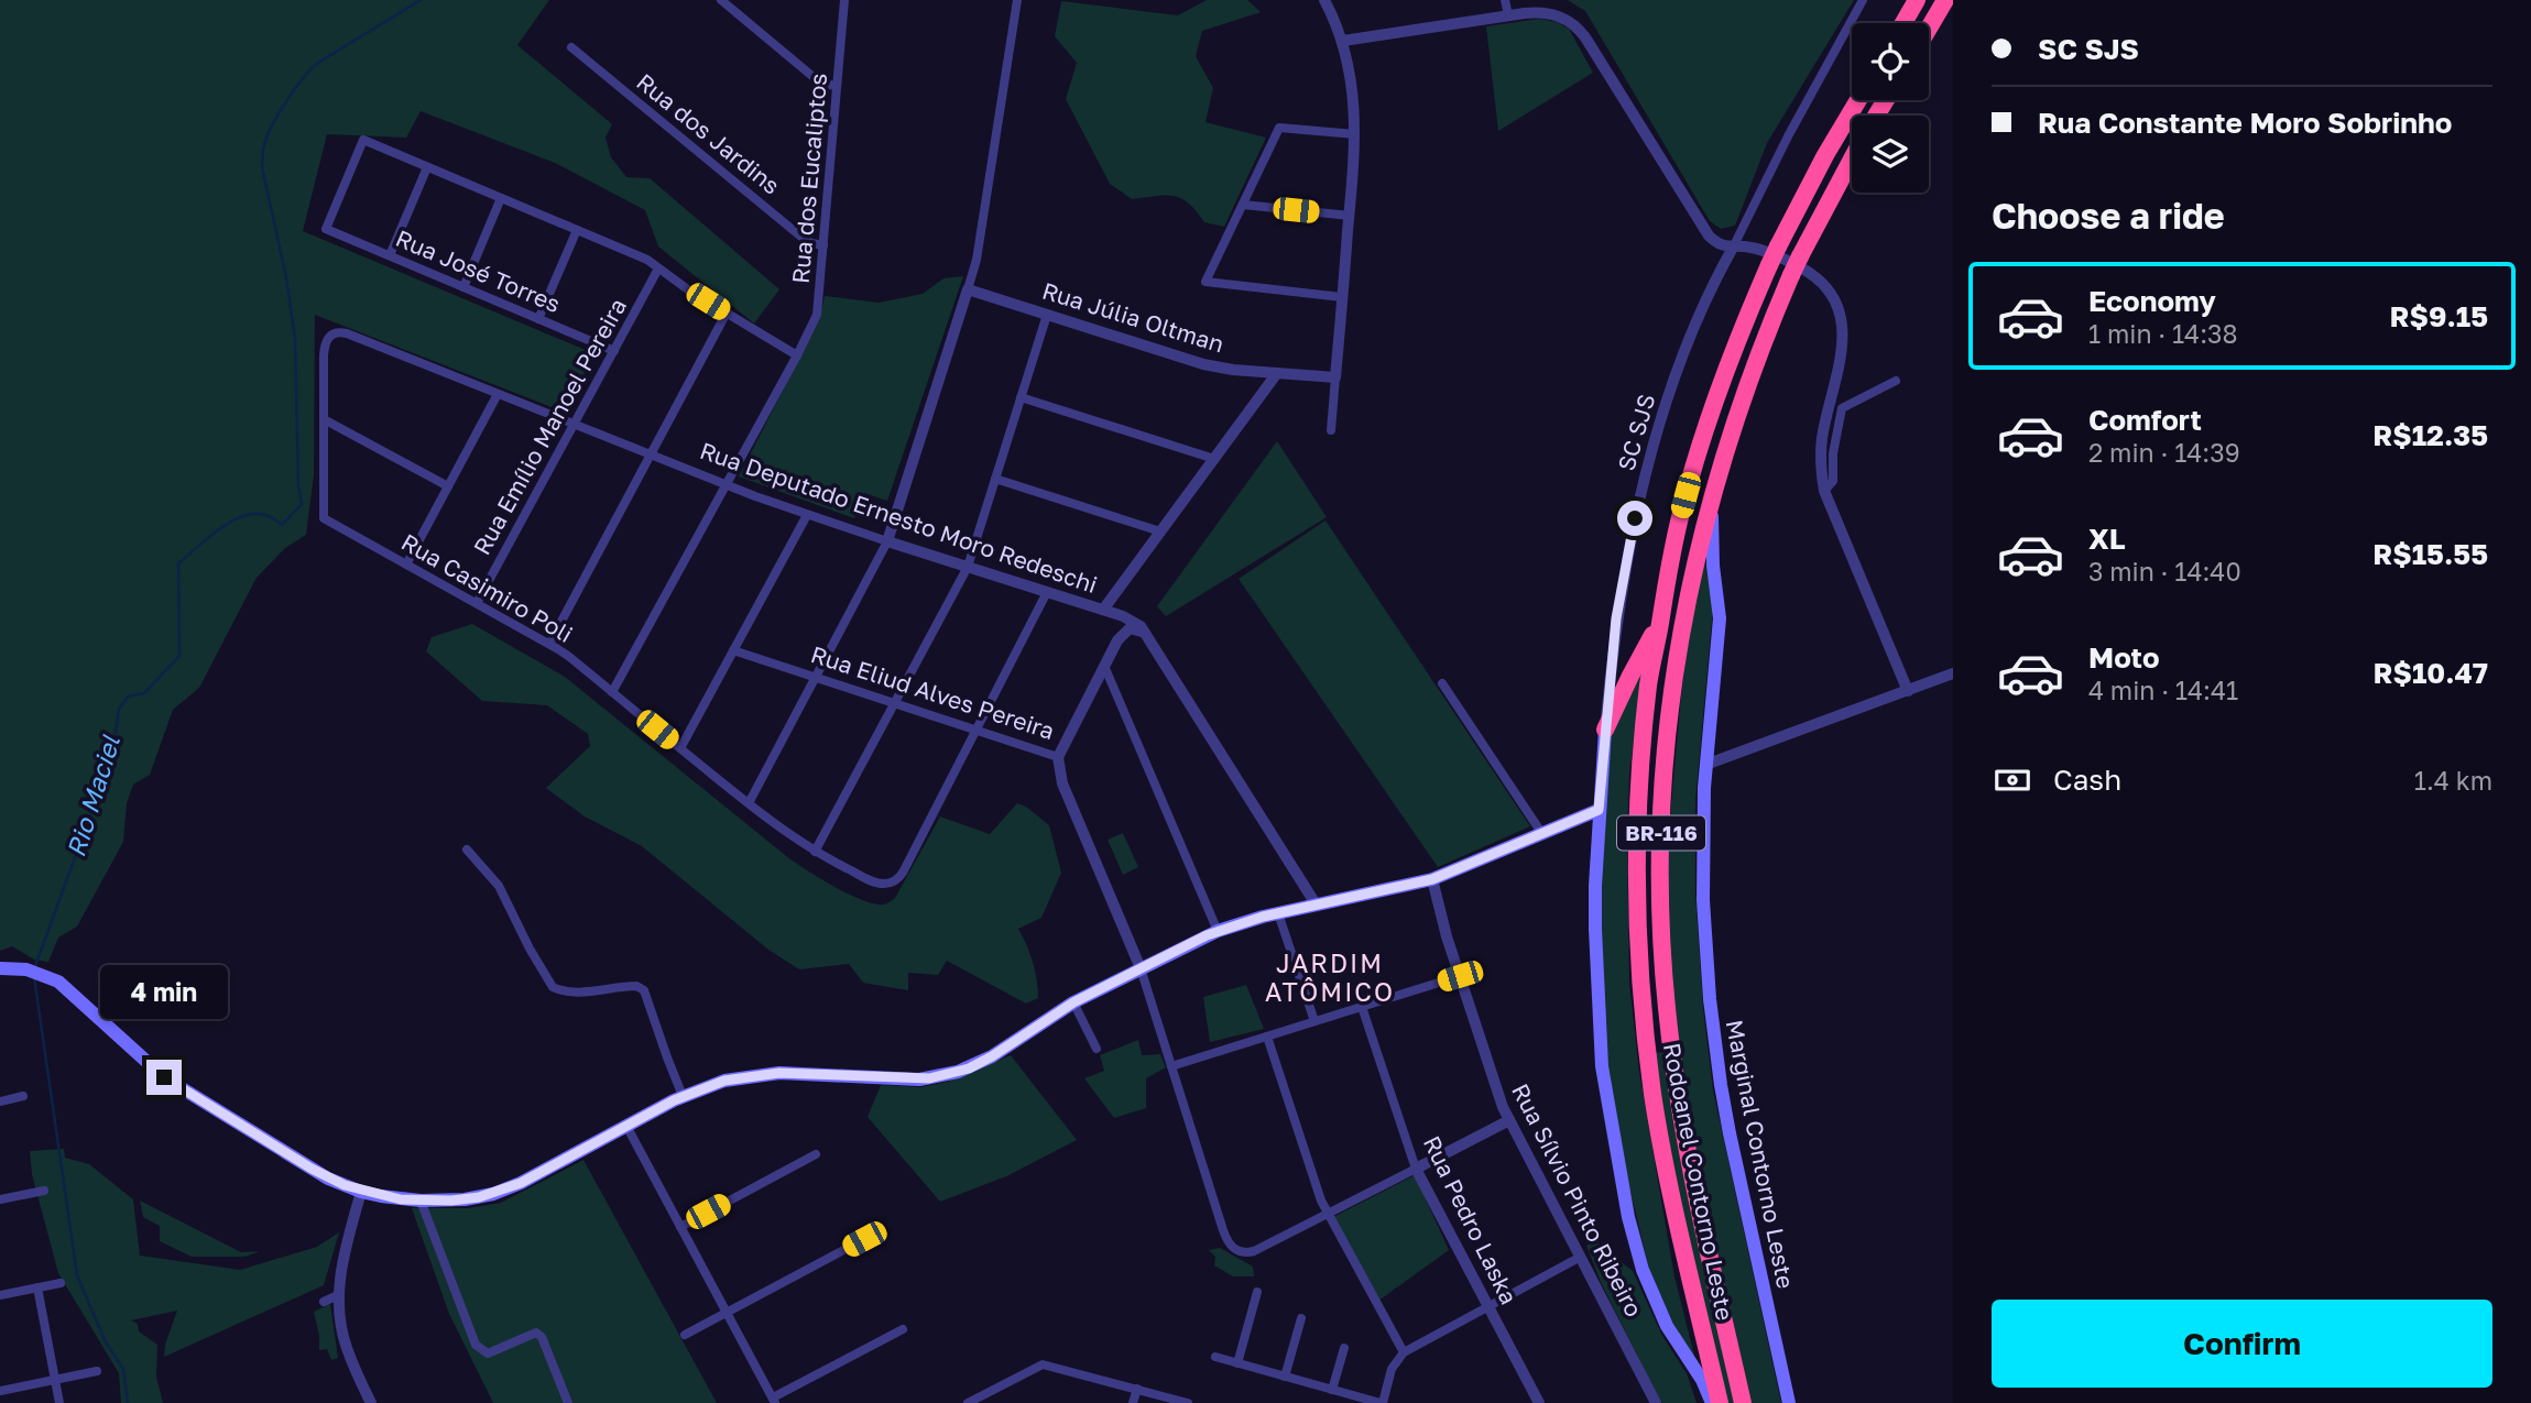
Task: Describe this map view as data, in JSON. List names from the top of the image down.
{
  "streets": {
    "highway": ["BR-116", "Rodoanel Contorno Leste"],
    "main road": ["Marginal Contorno Leste"],
    "street": [
      "Rua dos Jardins",
      "Rua dos Eucaliptos",
      "Rua José Torres",
      "Rua Júlia Oltman",
      "Rua Emílio Manoel Pereira",
      "SC SJS",
      "Rua Deputado Ernesto Moro Redeschi",
      "Rua Casimiro Poli",
      "Rua Eliud Alves Pereira",
      "Rua Sílvio Pinto Ribeiro",
      "Rua Pedro Laska"
    ]
  },
  "crossings": [
    ["Rua dos Jardins", "Rua dos Eucaliptos"],
    ["Rua dos Eucaliptos", "Rua Deputado Ernesto Moro Redeschi"],
    ["Rua dos Eucaliptos", "Rua Casimiro Poli"],
    ["Rua José Torres", "Rua Emílio Manoel Pereira"],
    ["Rua Emílio Manoel Pereira", "Rua Deputado Ernesto Moro Redeschi"],
    ["Rua Emílio Manoel Pereira", "Rua Casimiro Poli"],
    ["Rua Deputado Ernesto Moro Redeschi", "Rua Casimiro Poli"],
    ["Rua Casimiro Poli", "Rua Eliud Alves Pereira"],
    ["Marginal Contorno Leste", "Rodoanel Contorno Leste"]
  ],
  "districts": ["JARDIM ATÔMICO"],
  "water": ["Rio Maciel"],
  "page": {
    "banner": ["SC SJS", "Rua Constante Moro Sobrinho"],
    "heading": "Choose a ride",
    "list": [
      {
        "name": "Economy",
        "note": "1 min · 14:38",
        "value": "R$9.15"
      },
      {
        "name": "Comfort",
        "note": "2 min · 14:39",
        "value": "R$12.35"
      },
      {
        "name": "XL",
        "note": "3 min · 14:40",
        "value": "R$15.55"
      },
      {
        "name": "Moto",
        "note": "4 min · 14:41",
        "value": "R$10.47"
      }
    ],
    "pay": ["Cash", "1.4 km"],
    "bubble": "4 min",
    "buttons": "Confirm"
  }
}
